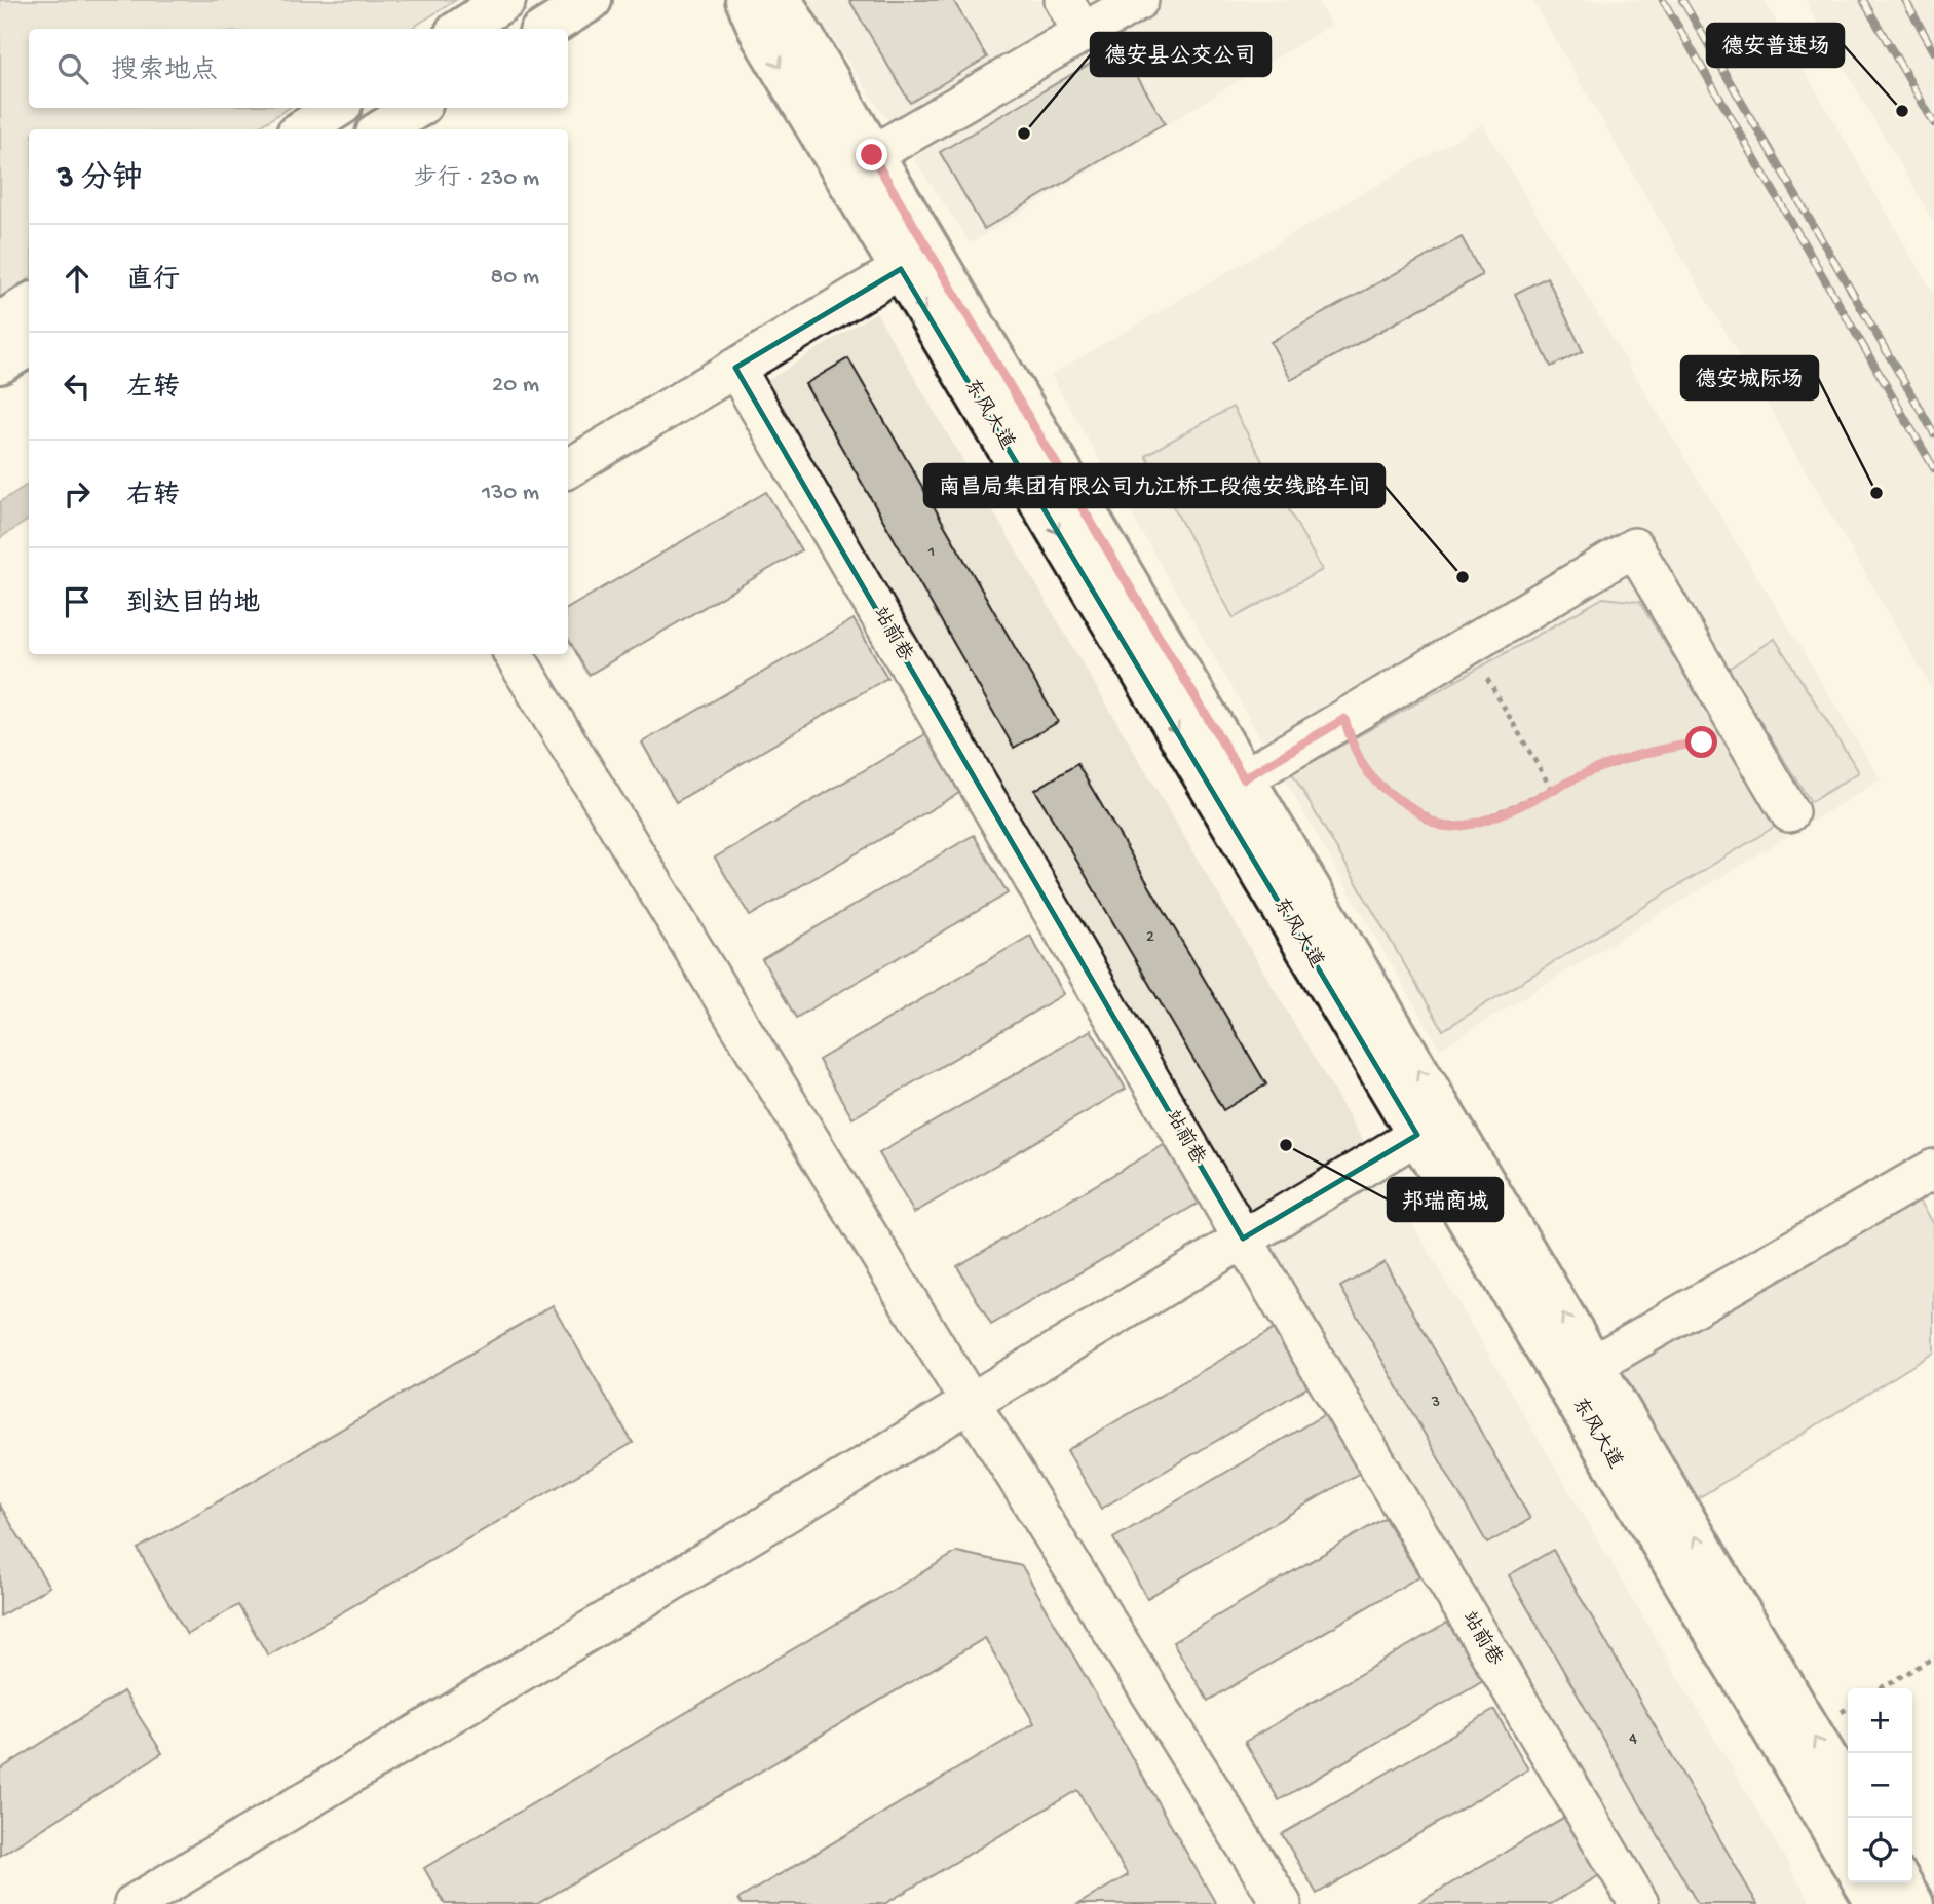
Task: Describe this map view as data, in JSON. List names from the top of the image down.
{
  "streets": {
    "main road": ["东风大道"],
    "street": ["站前巷"]
  },
  "places": [
    "德安普速场",
    "德安县公交公司",
    "德安城际场",
    "南昌局集团有限公司九江桥工段德安线路车间",
    "邦瑞商城"
  ],
  "house_numbers": [
    "1",
    "2",
    "3",
    "4"
  ],
  "page": {
    "search": "搜索地点",
    "heading": ["3 分钟", "步行 · 230 m"],
    "list": [
      ["直行", "80 m"],
      ["左转", "20 m"],
      ["右转", "130 m"],
      "到达目的地"
    ],
    "map_buttons": ["+", "−"]
  }
}
